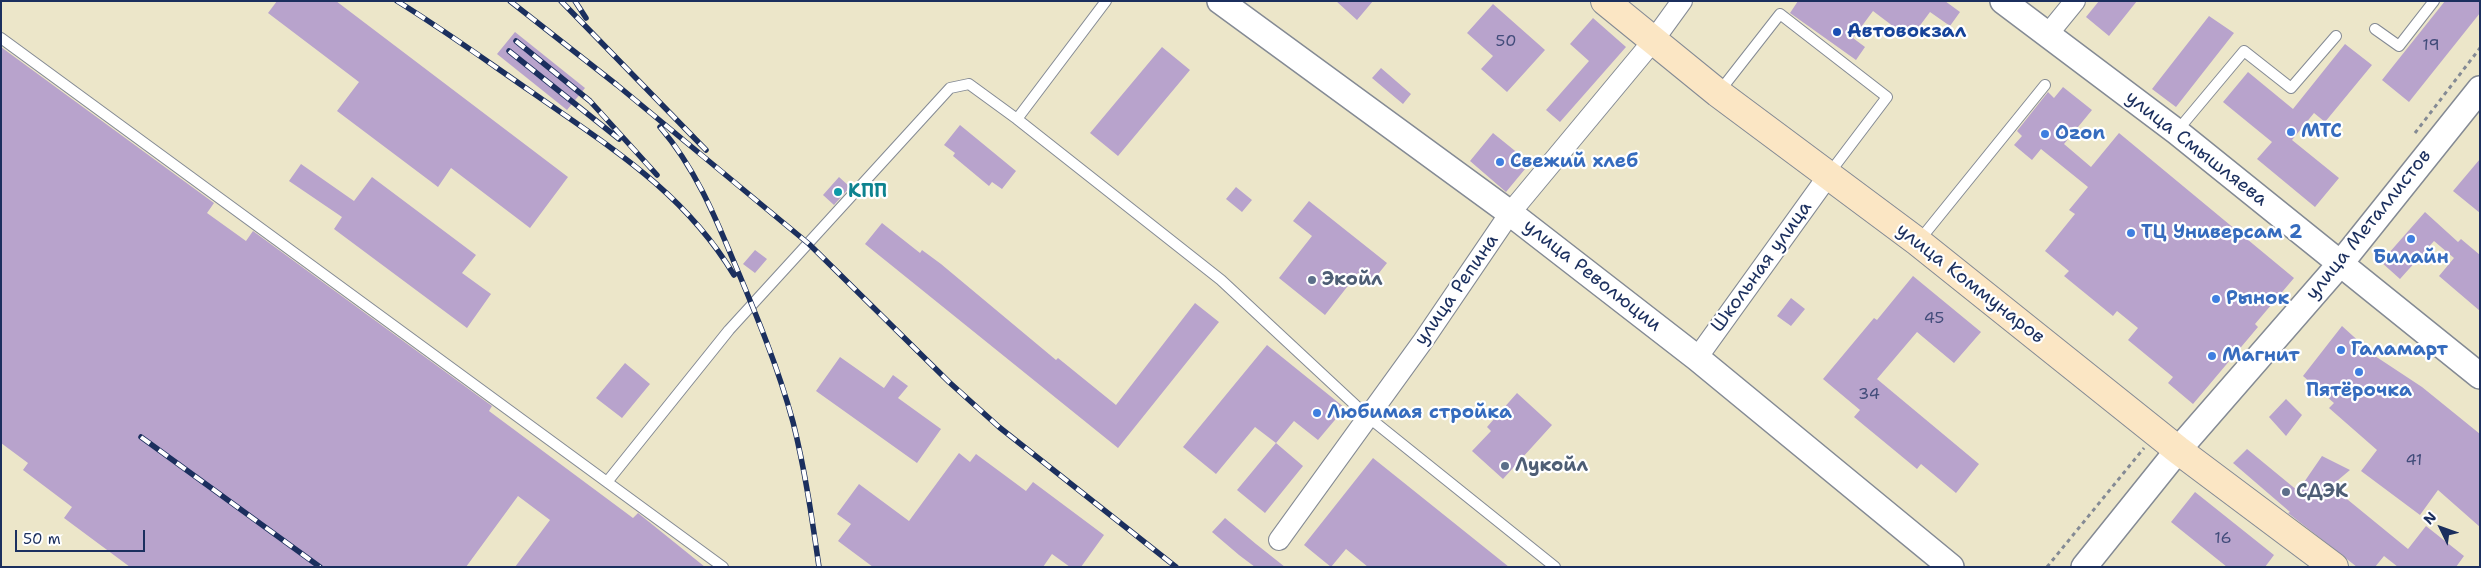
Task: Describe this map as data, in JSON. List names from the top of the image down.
{
  "streets": {
    "main road": ["улица Коммунаров"],
    "street": [
      "улица Смышляева",
      "улица Металлистов",
      "Школьная улица",
      "улица Революции",
      "улица Репина"
    ]
  },
  "crossings": [
    ["улица Смышляева", "улица Металлистов"],
    ["улица Металлистов", "улица Коммунаров"],
    ["Школьная улица", "улица Революции"],
    ["Школьная улица", "улица Коммунаров"],
    ["улица Революции", "улица Репина"],
    ["улица Коммунаров", "улица Репина"]
  ],
  "places": [
    "Автовокзал",
    "МТС",
    "Ozon",
    "Свежий хлеб",
    "КПП",
    "ТЦ Универсам 2",
    "Билайн",
    "Экойл",
    "Рынок",
    "Галамарт",
    "Магнит",
    "Пятёрочка",
    "Любимая стройка",
    "Лукойл",
    "СДЭК"
  ],
  "house_numbers": [
    "50",
    "19",
    "45",
    "34",
    "41",
    "16"
  ],
  "scale_bar": "50 m",
  "north": "top left"
}
